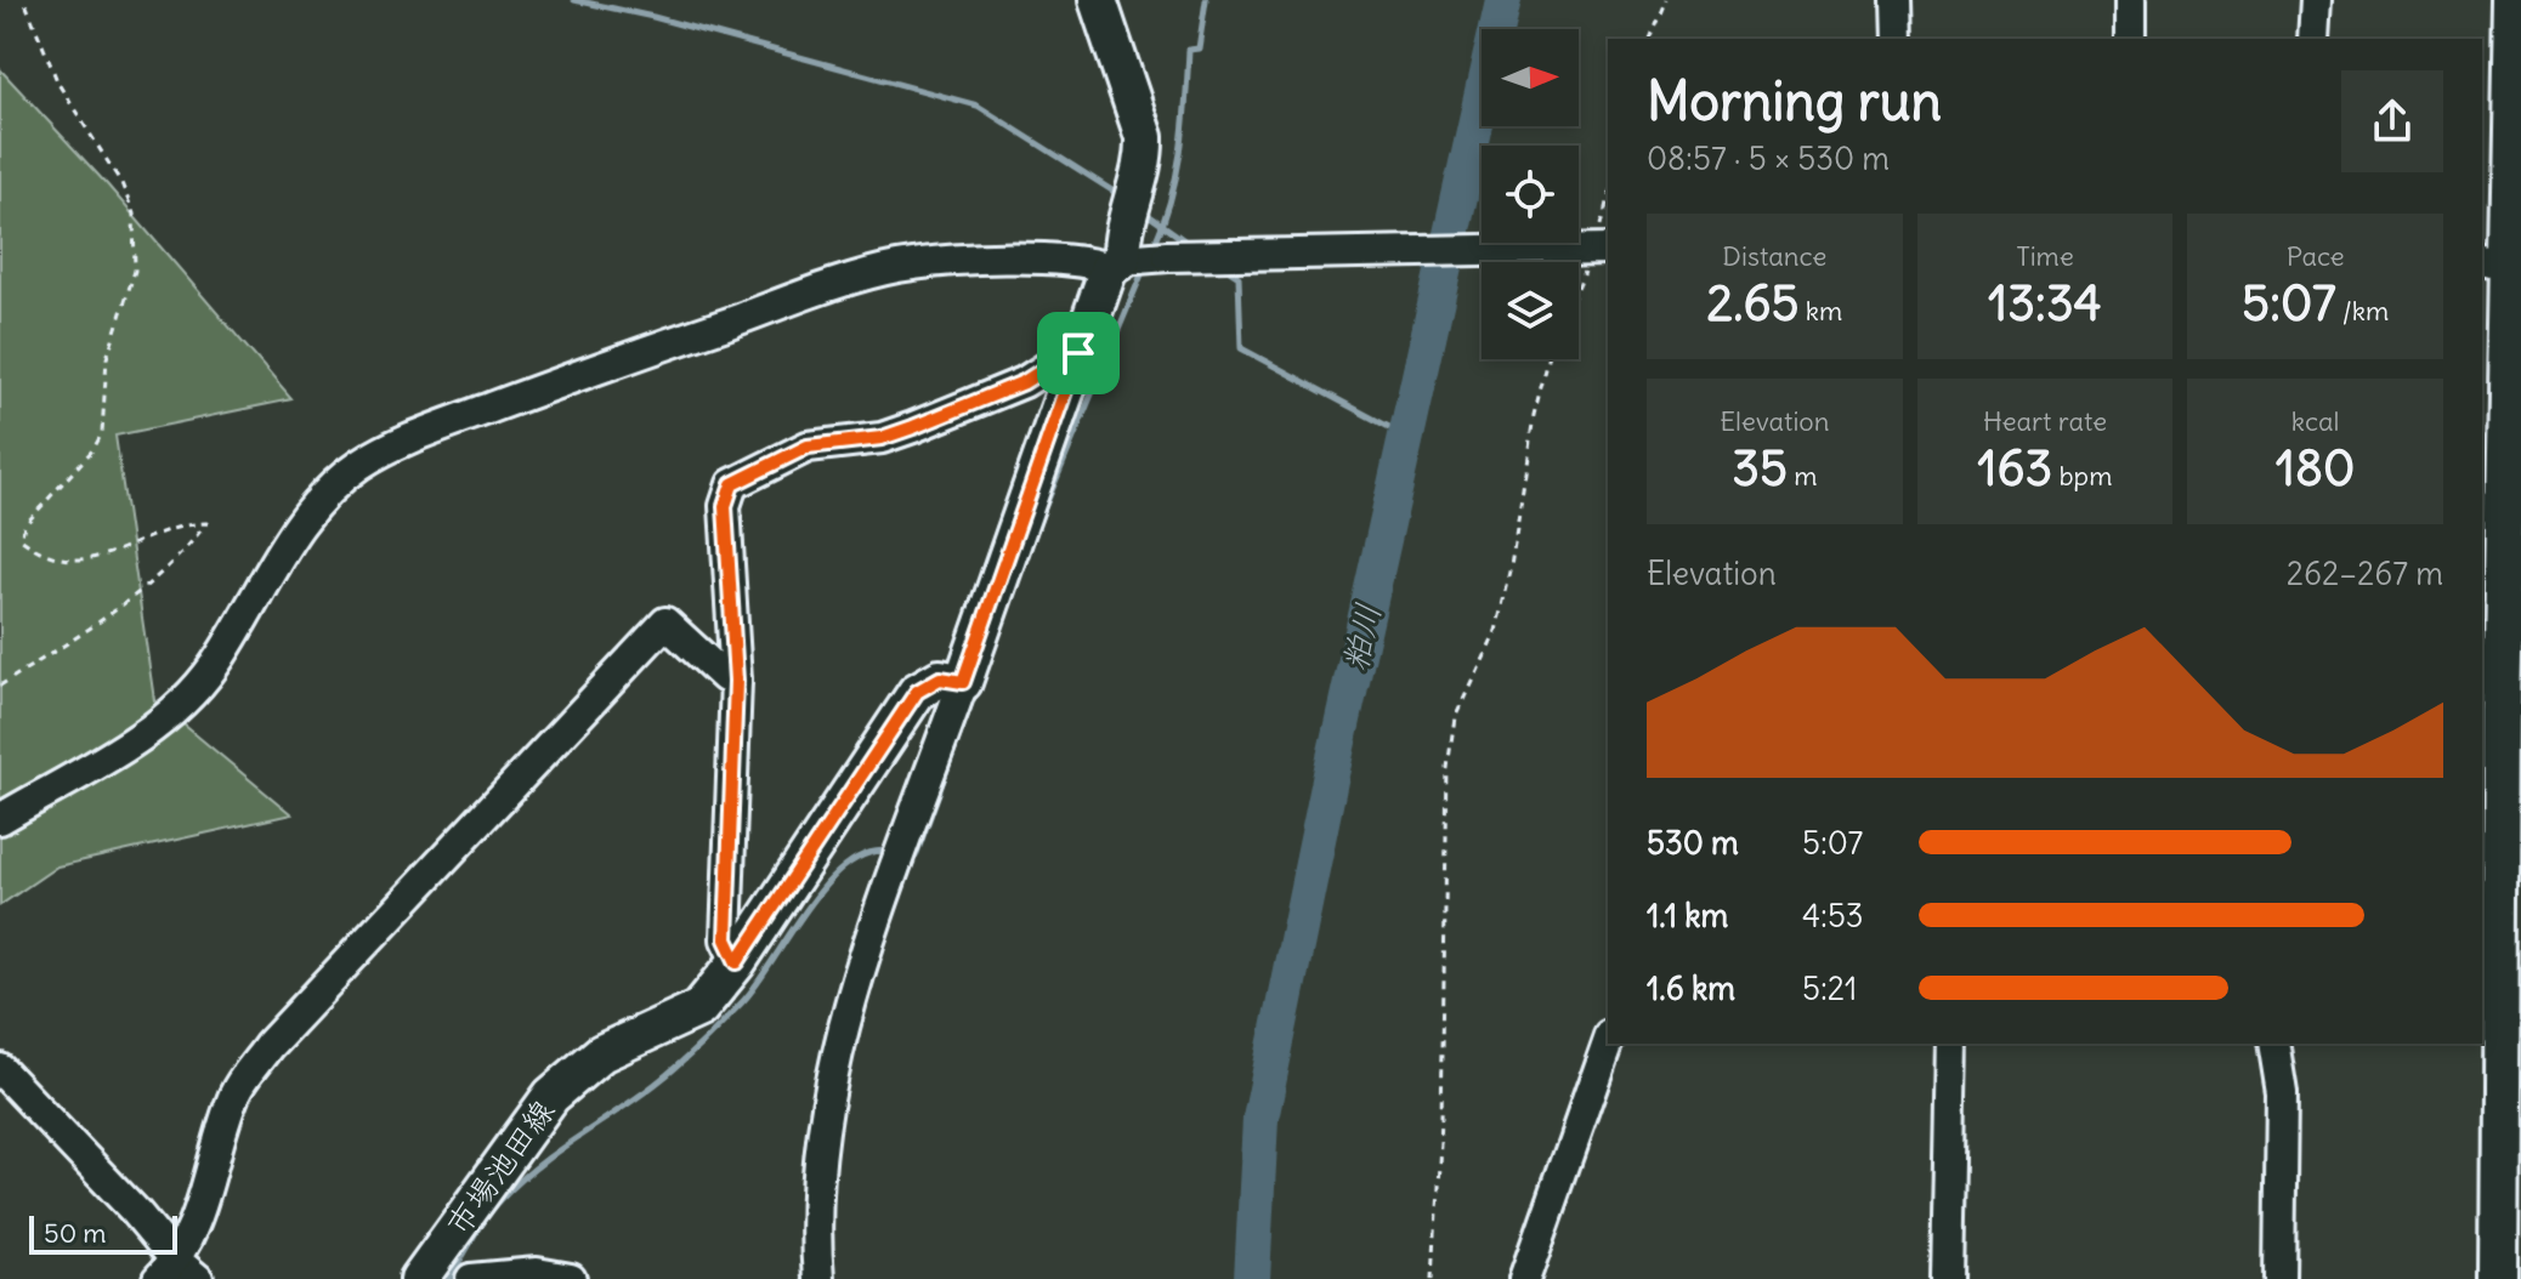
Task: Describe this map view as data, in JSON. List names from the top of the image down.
{
  "streets": {
    "main road": ["市場池田線"]
  },
  "water": ["粕川"],
  "scale_bar": "50 m",
  "north": "right",
  "page": {
    "heading": ["Morning run", "08:57 · 5 × 530 m"],
    "stats": [
      ["Distance", "2.65 km"],
      ["Time", "13:34"],
      ["Pace", "5:07 /km"],
      ["Elevation", "35 m"],
      ["Heart rate", "163 bpm"],
      ["kcal", "180"]
    ],
    "chart": ["Elevation", "262–267 m"],
    "list": [
      {
        "name": "530 m",
        "note": "5:07"
      },
      {
        "name": "1.1 km",
        "note": "4:53"
      },
      {
        "name": "1.6 km",
        "note": "5:21"
      }
    ],
    "scale": "50 m"
  }
}
